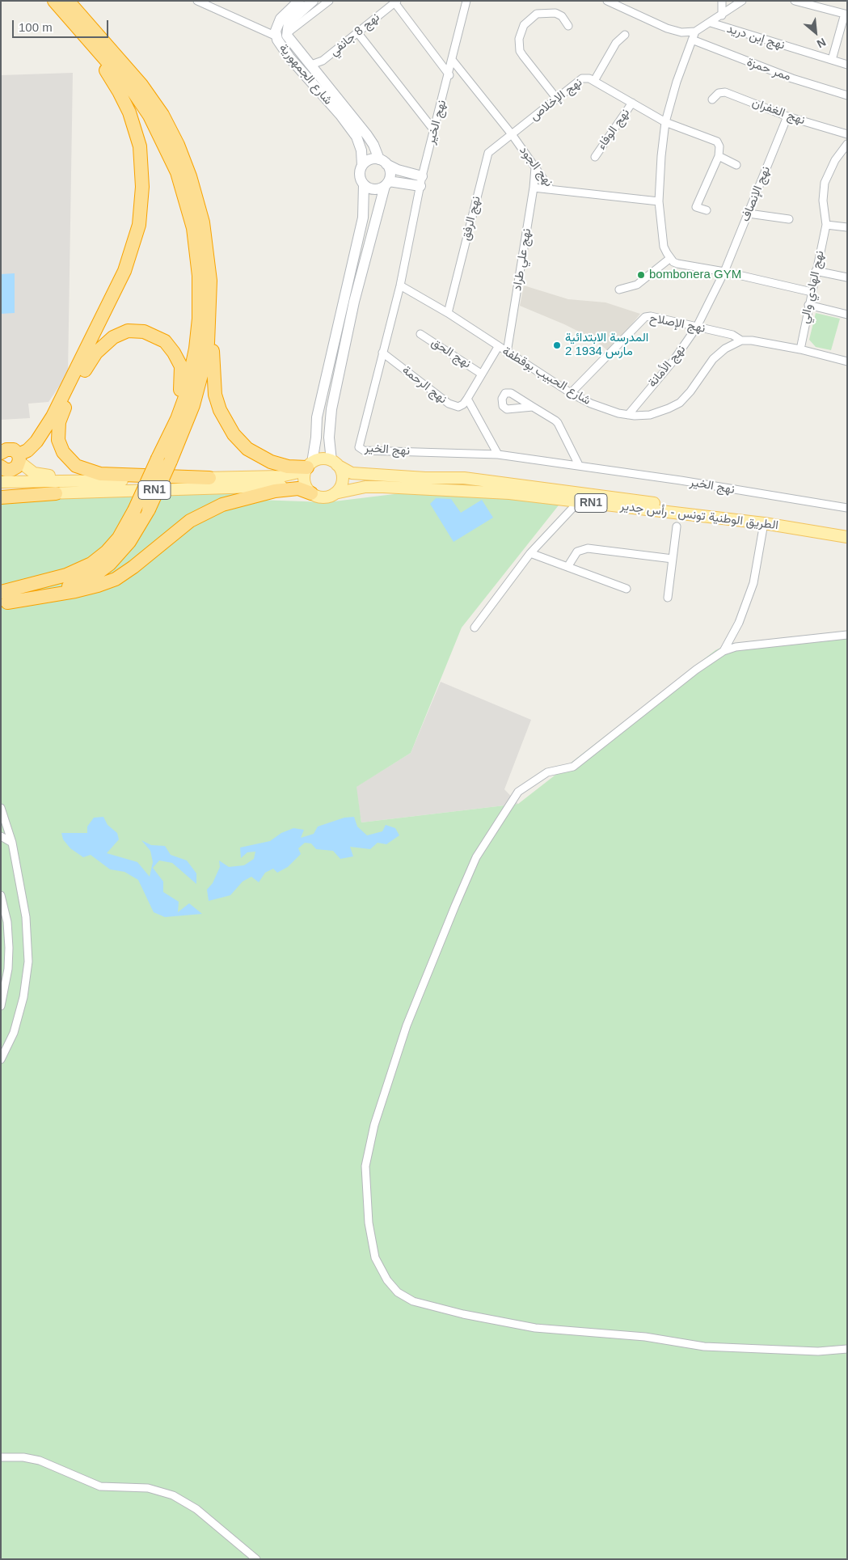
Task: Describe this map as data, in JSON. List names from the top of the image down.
{
  "streets": {
    "main road": ["RN1", "الطريق الوطنية تونس - رأس جدير"],
    "street": [
      "نهج 8 جانفي",
      "نهج إبن دريد",
      "ممر حمزة",
      "شارع الجمهورية",
      "نهج الإخلاص",
      "نهج الغفران",
      "نهج الخير",
      "نهج الوفاء",
      "نهج الجود",
      "نهج الإنصاف",
      "نهج الرفق",
      "نهج علي طراد",
      "نهج الهادي والي",
      "نهج الإصلاح",
      "نهج الحق",
      "نهج الأمانة",
      "شارع الحبيب بوقطفة",
      "نهج الرحمة"
    ]
  },
  "crossings": [
    ["نهج الإخلاص", "نهج الوفاء"],
    ["نهج الإخلاص", "نهج الجود"],
    ["نهج الإخلاص", "نهج الرفق"],
    ["نهج الغفران", "نهج الإنصاف"],
    ["نهج الخير", "نهج الجود"],
    ["نهج الخير", "شارع الحبيب بوقطفة"],
    ["نهج الخير", "نهج الرحمة"],
    ["نهج الجود", "نهج الرفق"],
    ["نهج الجود", "نهج علي طراد"],
    ["نهج الإنصاف", "نهج الأمانة"],
    ["نهج الرفق", "شارع الحبيب بوقطفة"],
    ["نهج علي طراد", "شارع الحبيب بوقطفة"],
    ["نهج الإصلاح", "نهج الأمانة"],
    ["نهج الإصلاح", "شارع الحبيب بوقطفة"],
    ["نهج الأمانة", "شارع الحبيب بوقطفة"],
    ["RN1", "الطريق الوطنية تونس - رأس جدير"]
  ],
  "places": ["bombonera GYM", "المدرسة الابتدائية 2 مارس 1934"],
  "scale_bar": "100 m",
  "north": "bottom right"
}
